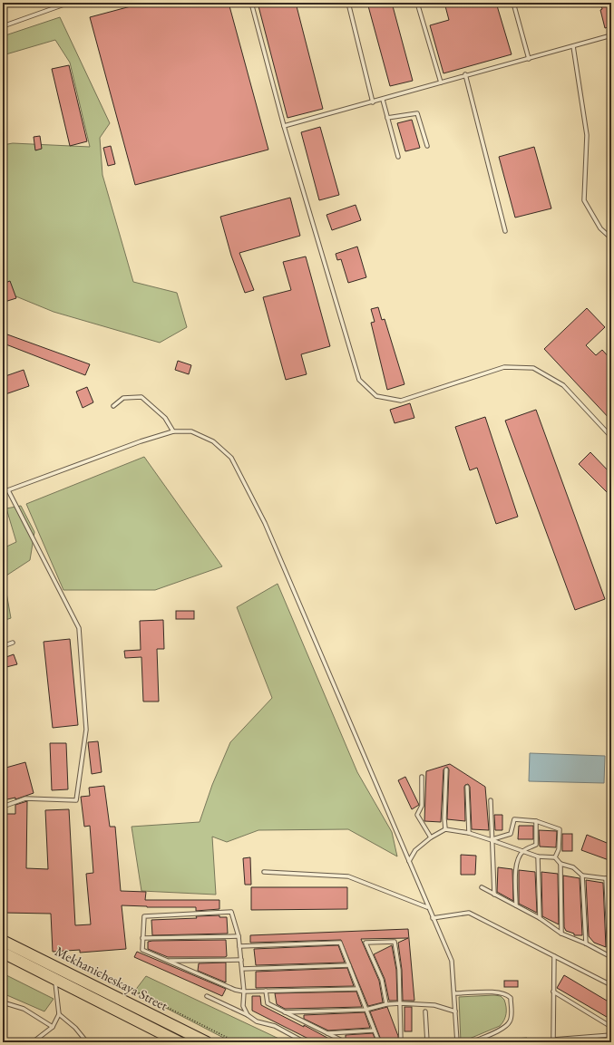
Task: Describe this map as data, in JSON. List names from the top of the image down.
{
  "streets": {
    "main road": ["Mekhanicheskaya Street"]
  }
}
